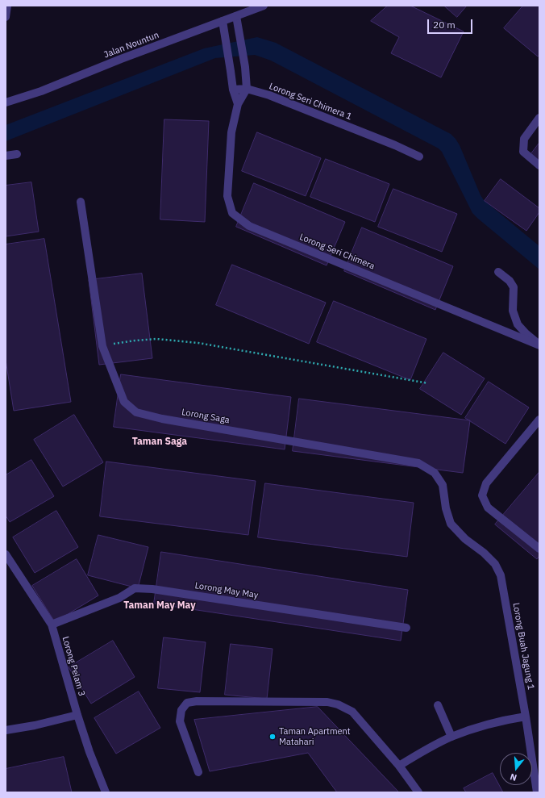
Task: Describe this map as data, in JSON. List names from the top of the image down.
{
  "streets": {
    "street": [
      "Jalan Nountun",
      "Lorong Seri Chimera 1",
      "Lorong Seri Chimera",
      "Lorong Saga",
      "Lorong May May",
      "Lorong Buah Jagung 1",
      "Lorong Pelam 3"
    ]
  },
  "crossings": [
    ["Lorong Saga", "Lorong Buah Jagung 1"],
    ["Lorong May May", "Lorong Pelam 3"]
  ],
  "districts": ["Taman Saga", "Taman May May"],
  "places": ["Taman Apartment Matahari"],
  "scale_bar": "20 m",
  "north": "bottom"
}
